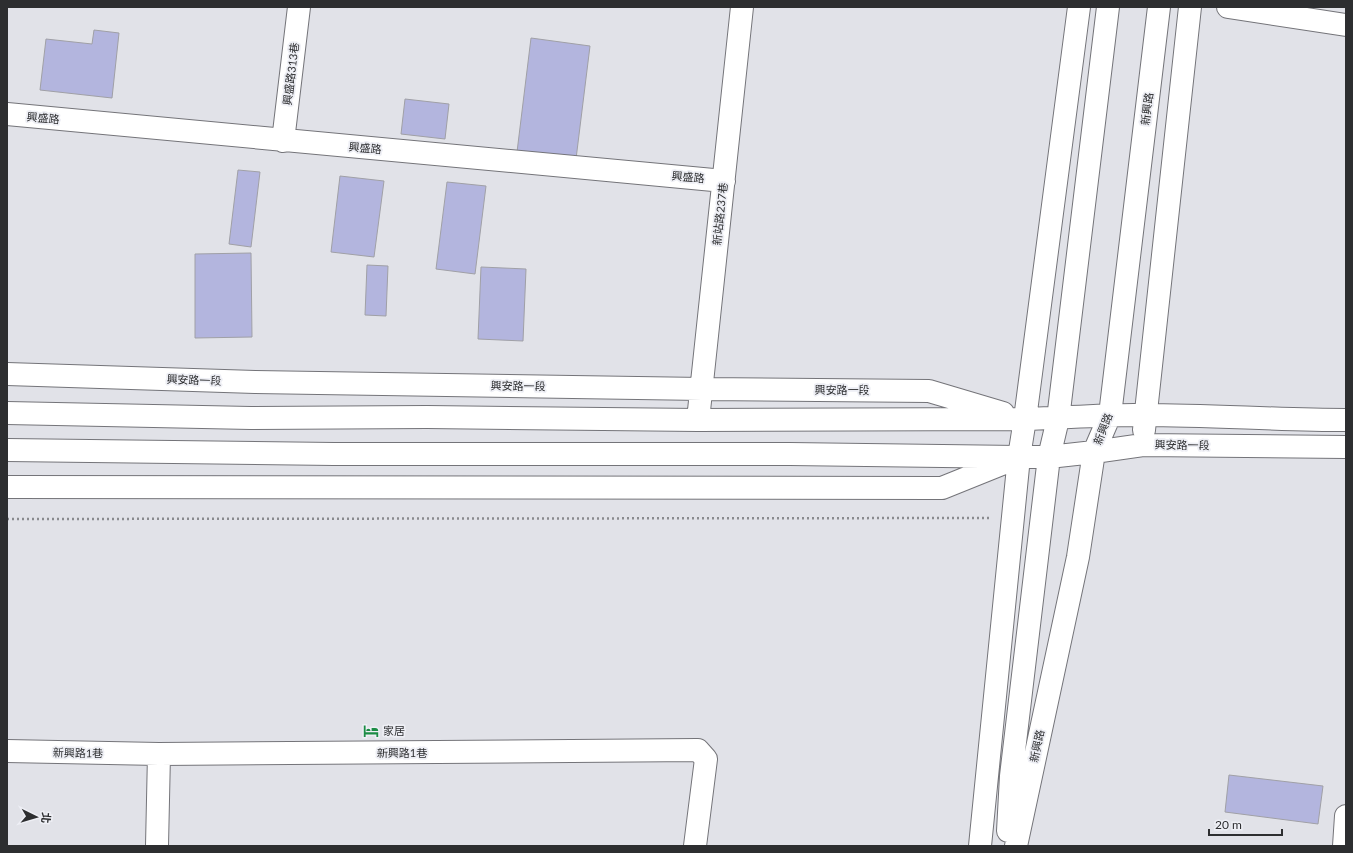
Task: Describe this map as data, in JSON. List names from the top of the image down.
{
  "streets": {
    "street": [
      "興盛路313巷",
      "新興路",
      "興盛路",
      "新站路237巷",
      "興安路一段",
      "新興路1巷"
    ]
  },
  "crossings": [
    ["興盛路313巷", "興盛路"],
    ["新興路", "興安路一段"],
    ["興盛路", "新站路237巷"],
    ["新站路237巷", "興安路一段"]
  ],
  "places": {
    "hotel": ["家居"]
  },
  "scale_bar": "20 m",
  "north": "right"
}
